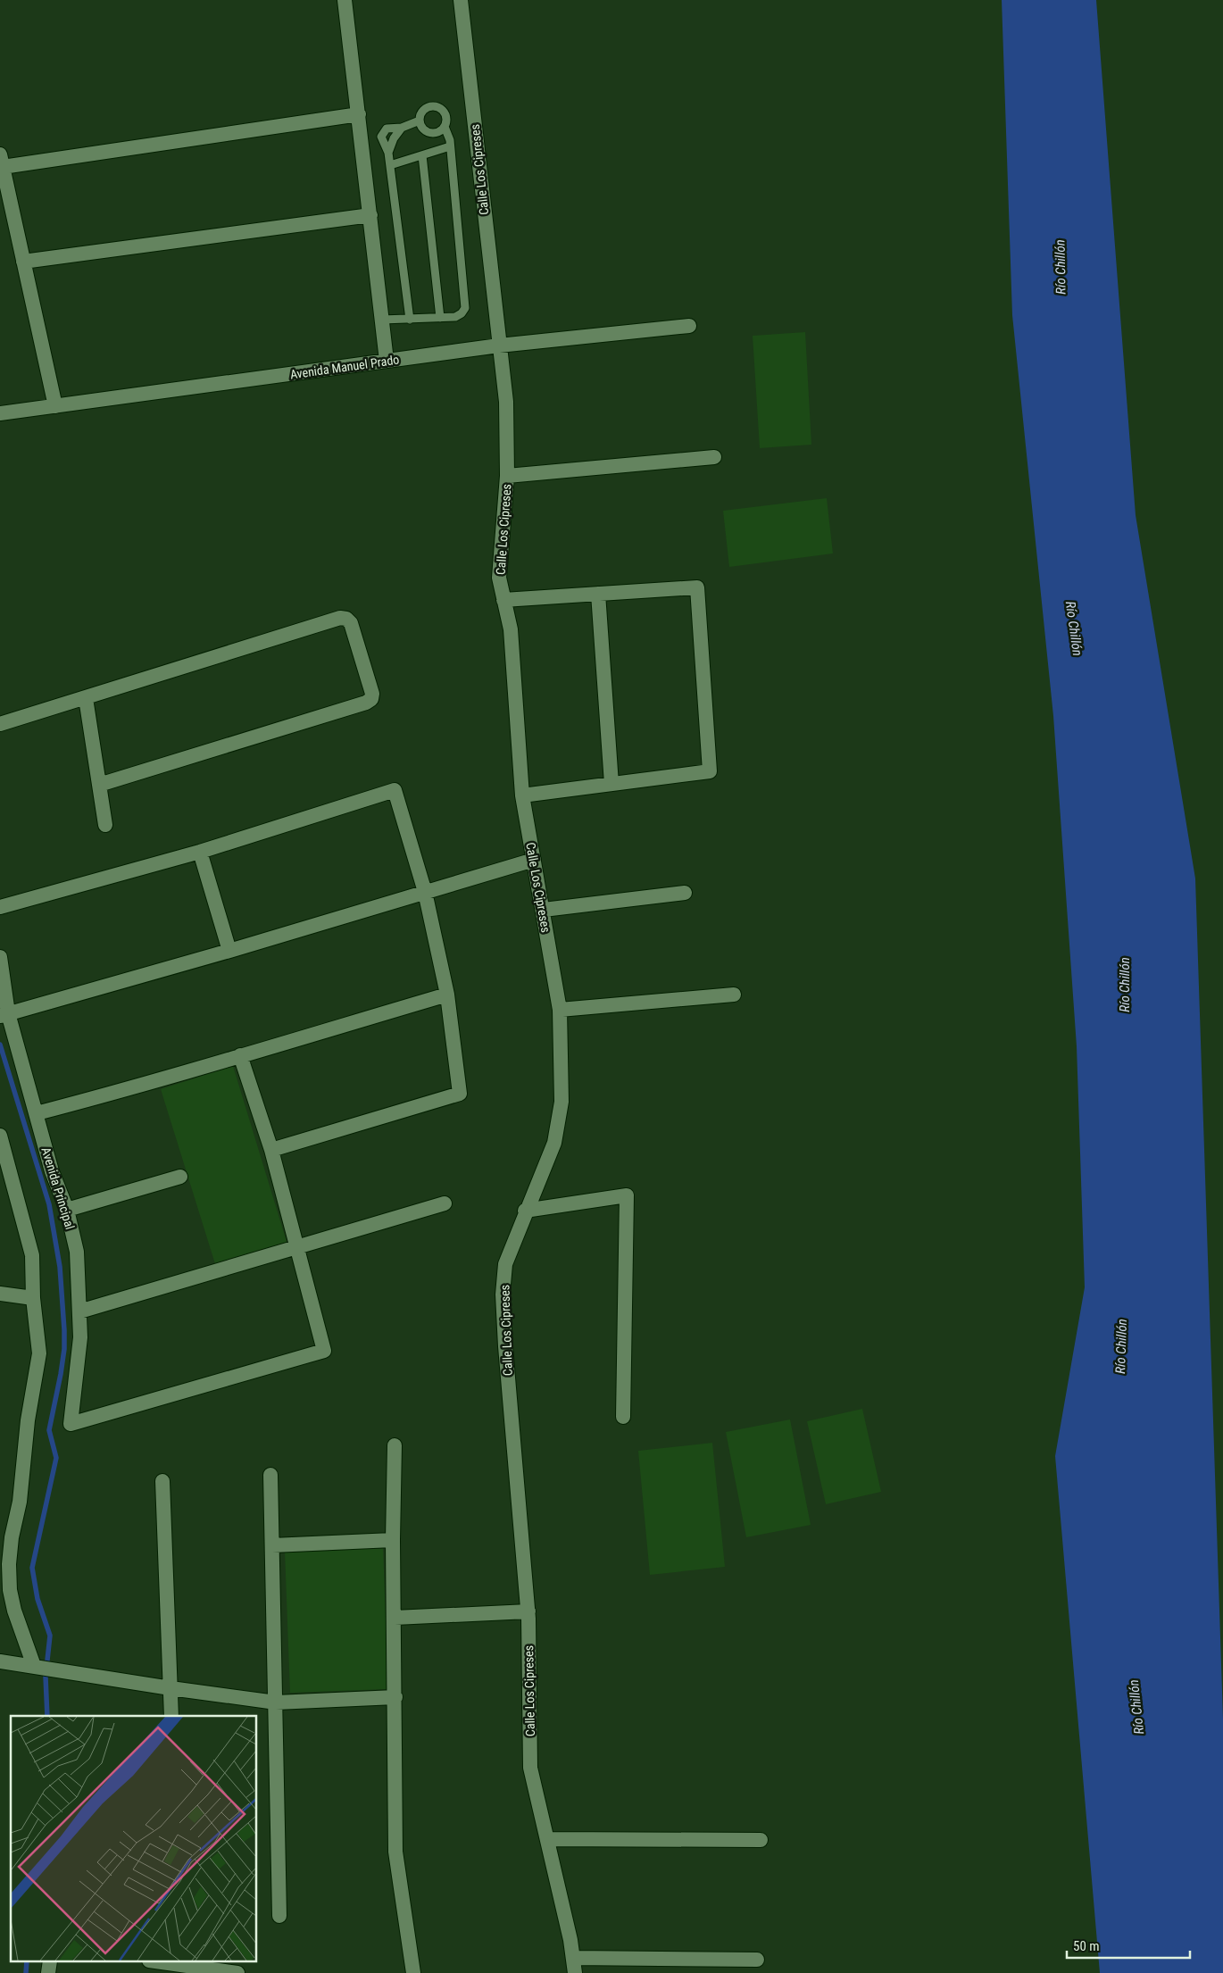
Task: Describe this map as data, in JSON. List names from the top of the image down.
{
  "streets": {
    "street": ["Calle Los Cipreses", "Avenida Manuel Prado", "Avenida Principal"]
  },
  "crossings": [
    ["Calle Los Cipreses", "Avenida Manuel Prado"]
  ],
  "water": ["Río Chillón"],
  "scale_bar": "50 m"
}
